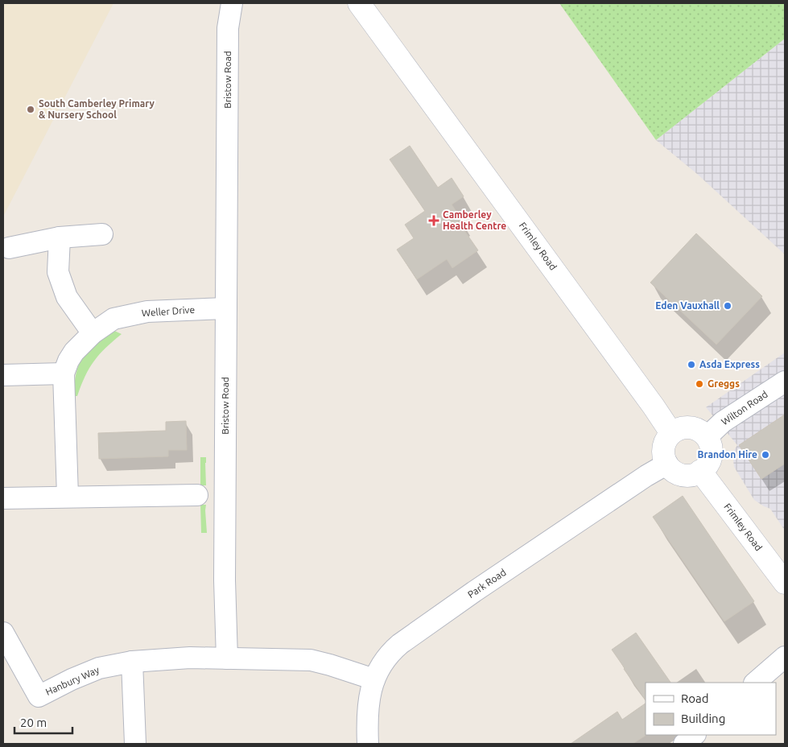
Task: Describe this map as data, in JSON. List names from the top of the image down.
{
  "streets": {
    "main road": ["Frimley Road"],
    "street": [
      "Bristow Road",
      "Weller Drive",
      "Wilton Road",
      "Park Road",
      "Hanbury Way"
    ]
  },
  "crossings": [
    ["Bristow Road", "Weller Drive"],
    ["Bristow Road", "Hanbury Way"],
    ["Frimley Road", "Wilton Road"],
    ["Frimley Road", "Park Road"],
    ["Wilton Road", "Park Road"]
  ],
  "places": {
    "other": [
      "South Camberley Primary & Nursery School",
      "Eden Vauxhall",
      "Asda Express",
      "Greggs",
      "Brandon Hire"
    ],
    "health": ["Camberley Health Centre"]
  },
  "legend": ["Road", "Building"],
  "scale_bar": "20 m"
}
